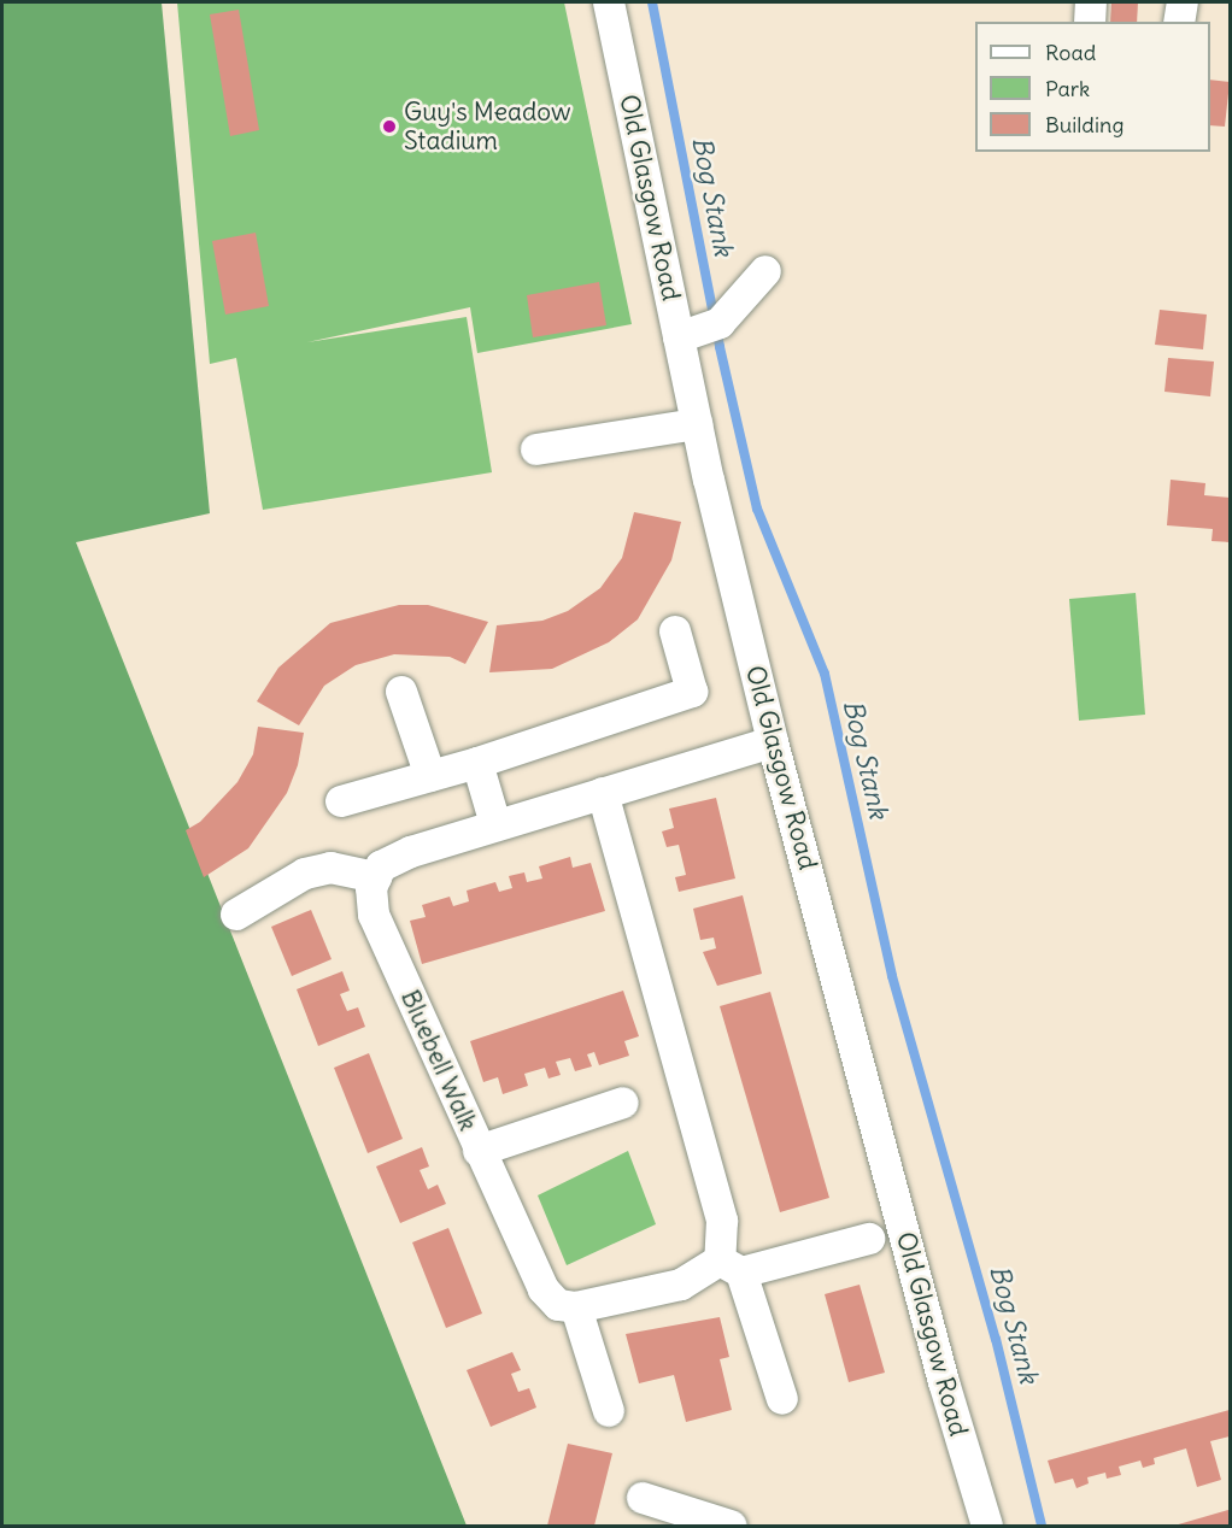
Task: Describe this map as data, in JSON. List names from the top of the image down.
{
  "streets": {
    "street": ["Old Glasgow Road", "Bluebell Walk"]
  },
  "water": ["Bog Stank"],
  "places": ["Guy's Meadow Stadium"],
  "legend": ["Road", "Park", "Building"]
}
